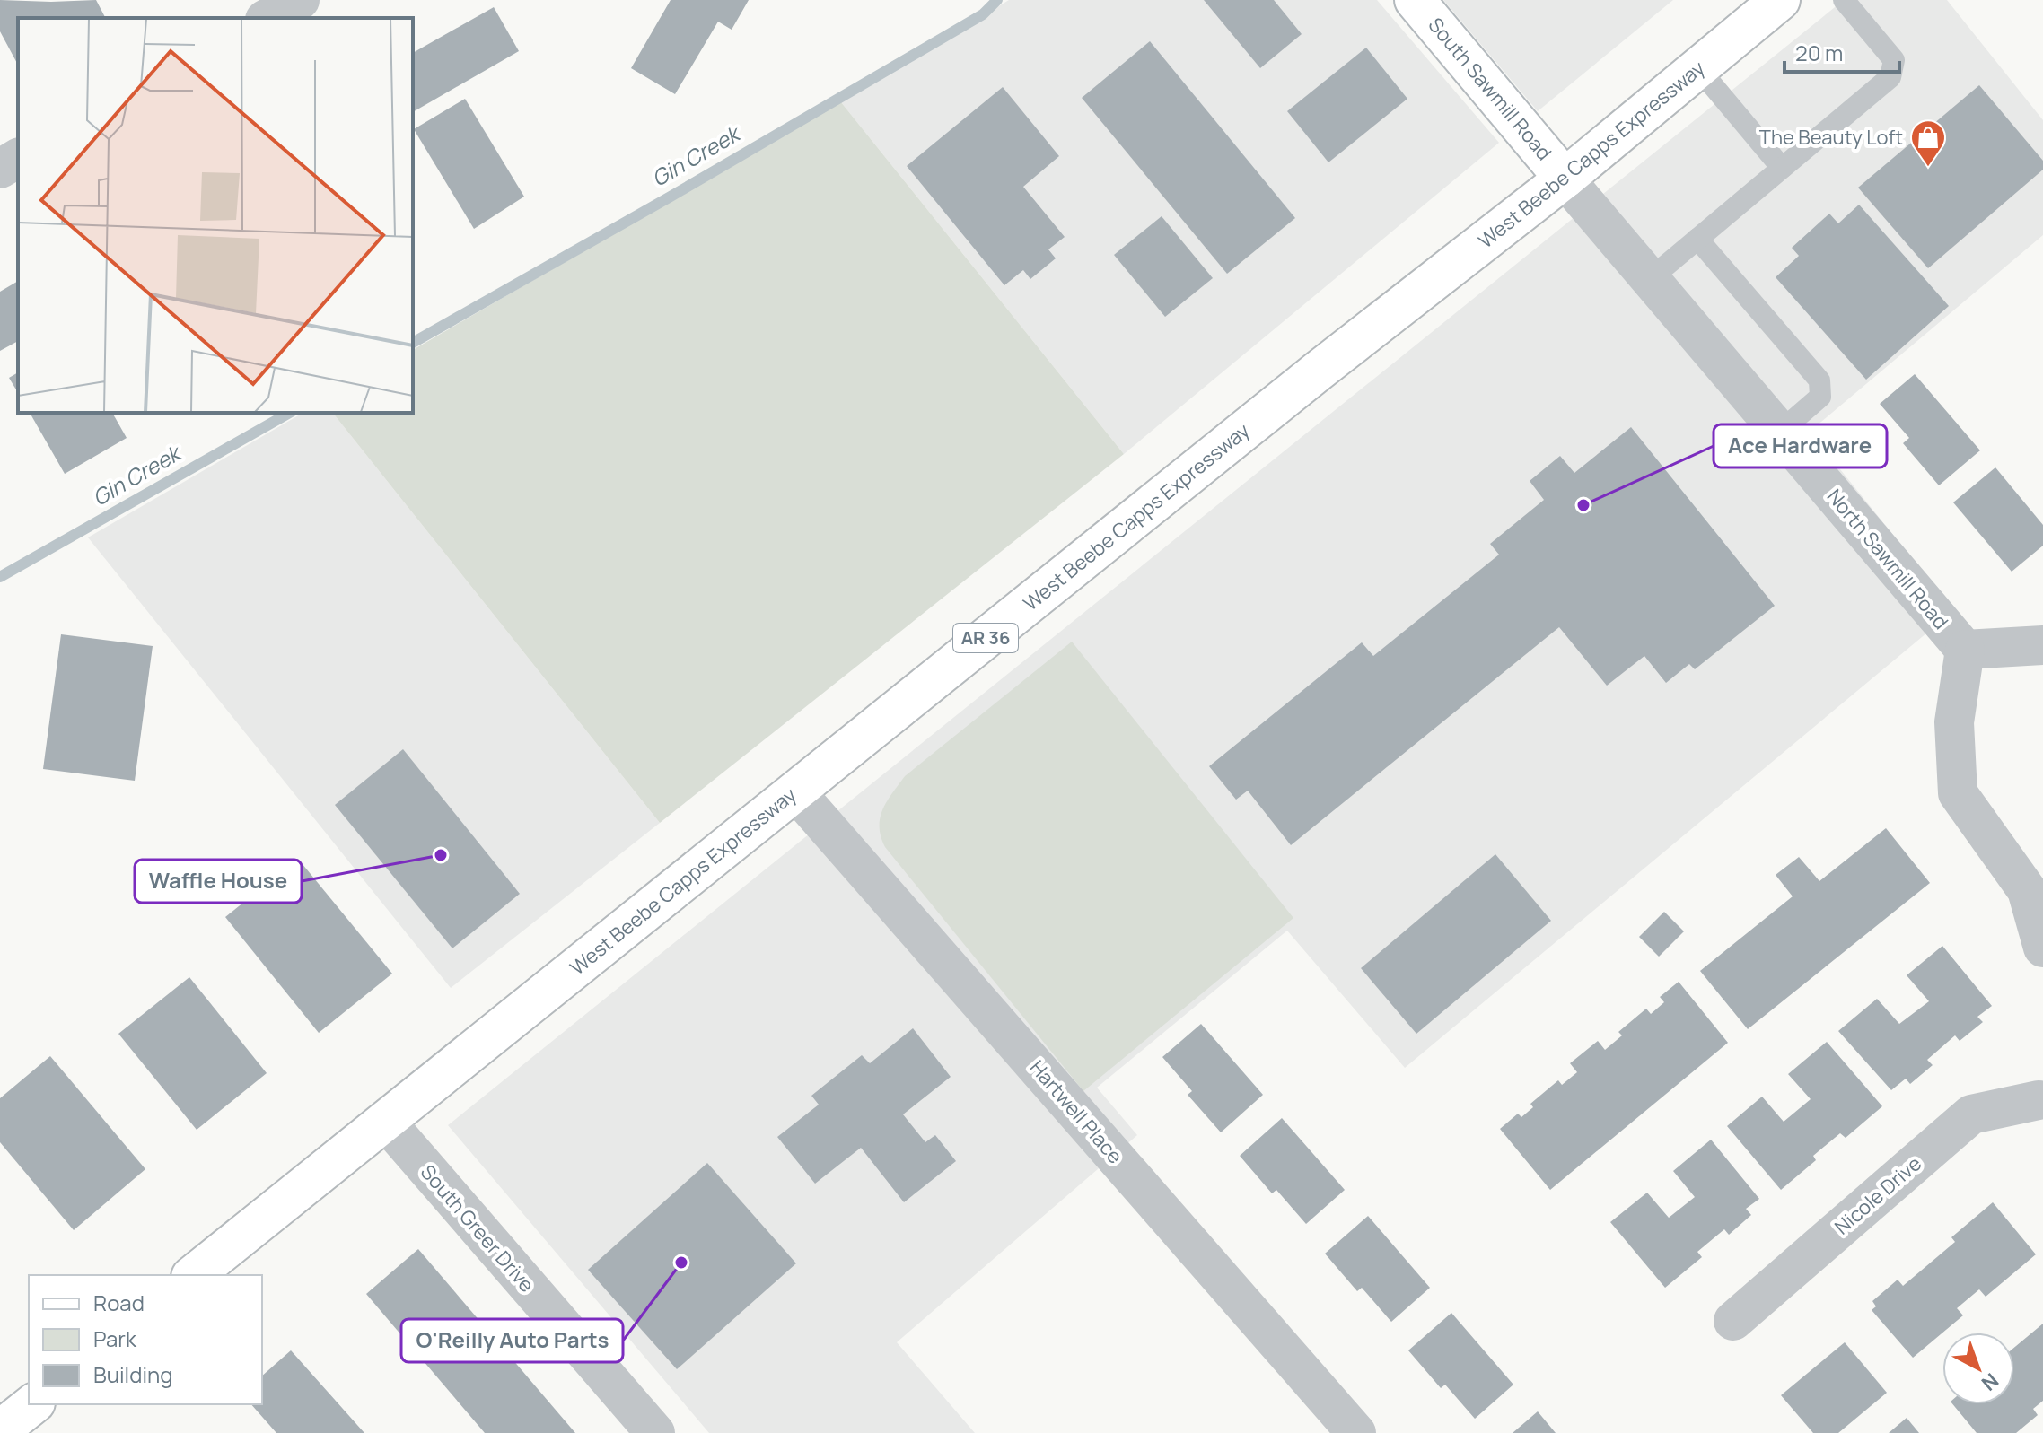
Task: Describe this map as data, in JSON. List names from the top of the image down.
{
  "streets": {
    "main road": ["South Sawmill Road", "West Beebe Capps Expressway", "AR 36"],
    "street": [
      "North Sawmill Road",
      "Hartwell Place",
      "Nicole Drive",
      "South Greer Drive"
    ]
  },
  "crossings": [
    ["South Sawmill Road", "West Beebe Capps Expressway"],
    ["South Sawmill Road", "North Sawmill Road"],
    ["West Beebe Capps Expressway", "North Sawmill Road"],
    ["West Beebe Capps Expressway", "Hartwell Place"],
    ["West Beebe Capps Expressway", "South Greer Drive"]
  ],
  "water": ["Gin Creek"],
  "places": {
    "shop": ["The Beauty Loft"],
    "other": ["Ace Hardware", "Waffle House", "O'Reilly Auto Parts"]
  },
  "legend": ["Road", "Park", "Building"],
  "scale_bar": "20 m",
  "north": "bottom right"
}
